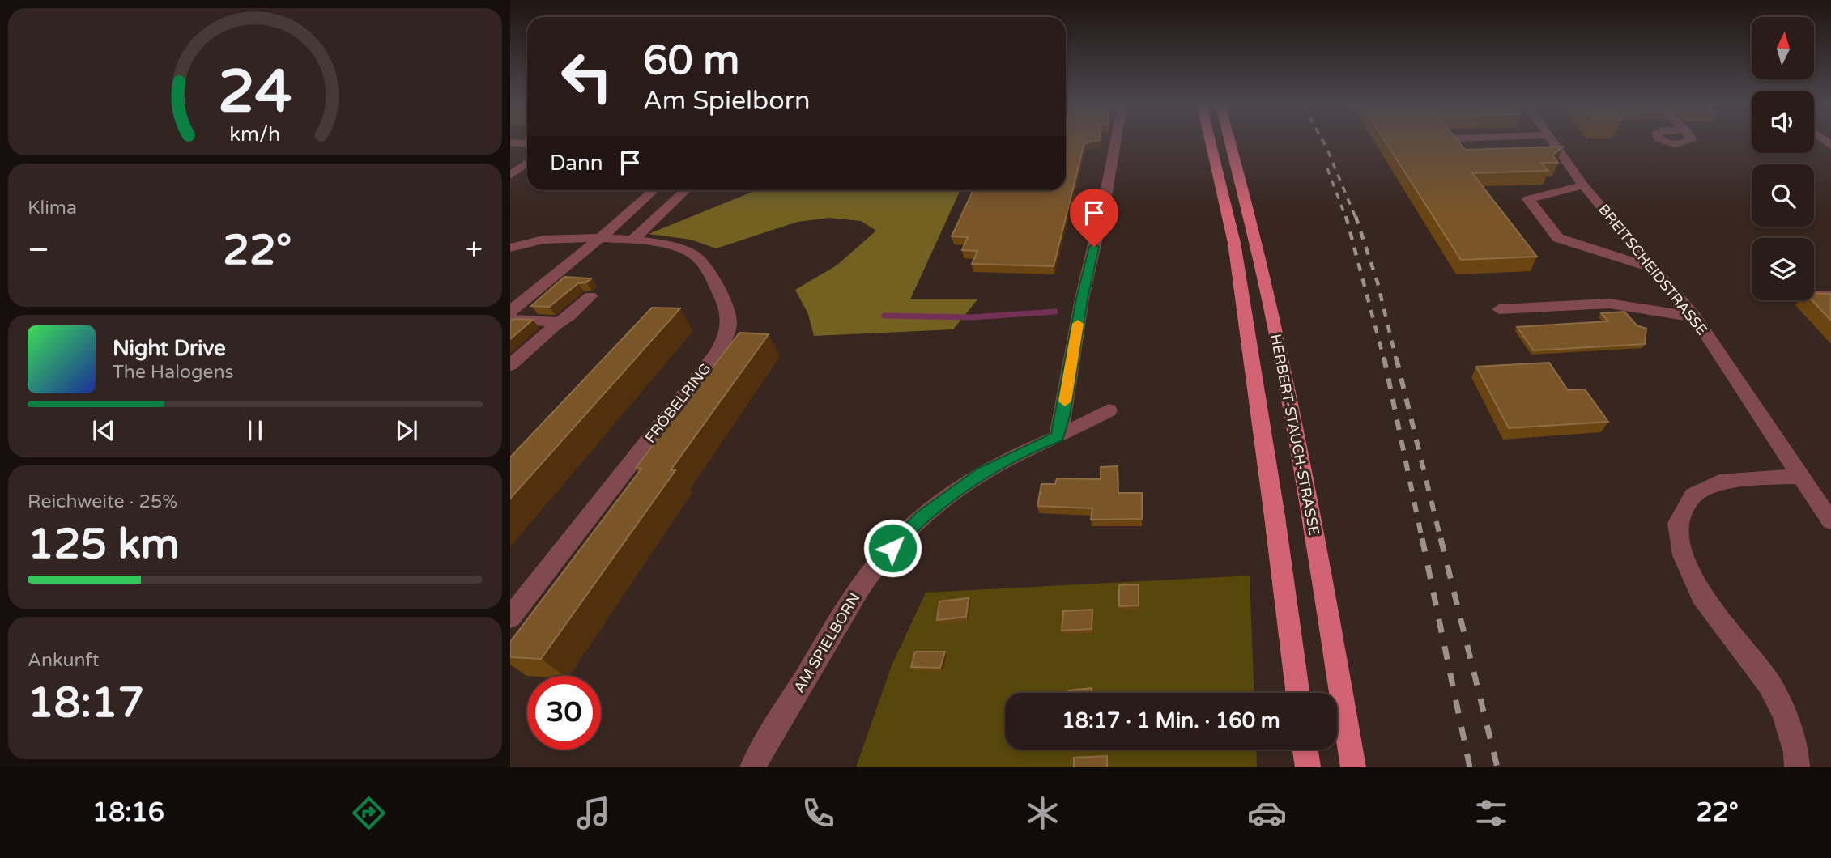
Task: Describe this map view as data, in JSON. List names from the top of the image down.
{
  "streets": {
    "main road": ["HERBERT-STAUCH-STRASSE"],
    "street": ["BREITSCHEIDSTRASSE", "FRÖBELRING", "AM SPIELBORN"]
  },
  "north": "top",
  "page": {
    "turn": ["60 m", "Am Spielborn"],
    "then": "Dann",
    "tile": [
      "Klima",
      ["Reichweite · 25%", "125 km"],
      ["Ankunft", "18:17"]
    ],
    "heat": ["−", "22°", "+"],
    "song": ["Night Drive", "The Halogens"],
    "limit": "30",
    "trip": "18:17 · 1 Min. · 160 m",
    "tabs": ["18:16", "22°"],
    "gauge": ["24", "km/h"]
  }
}
